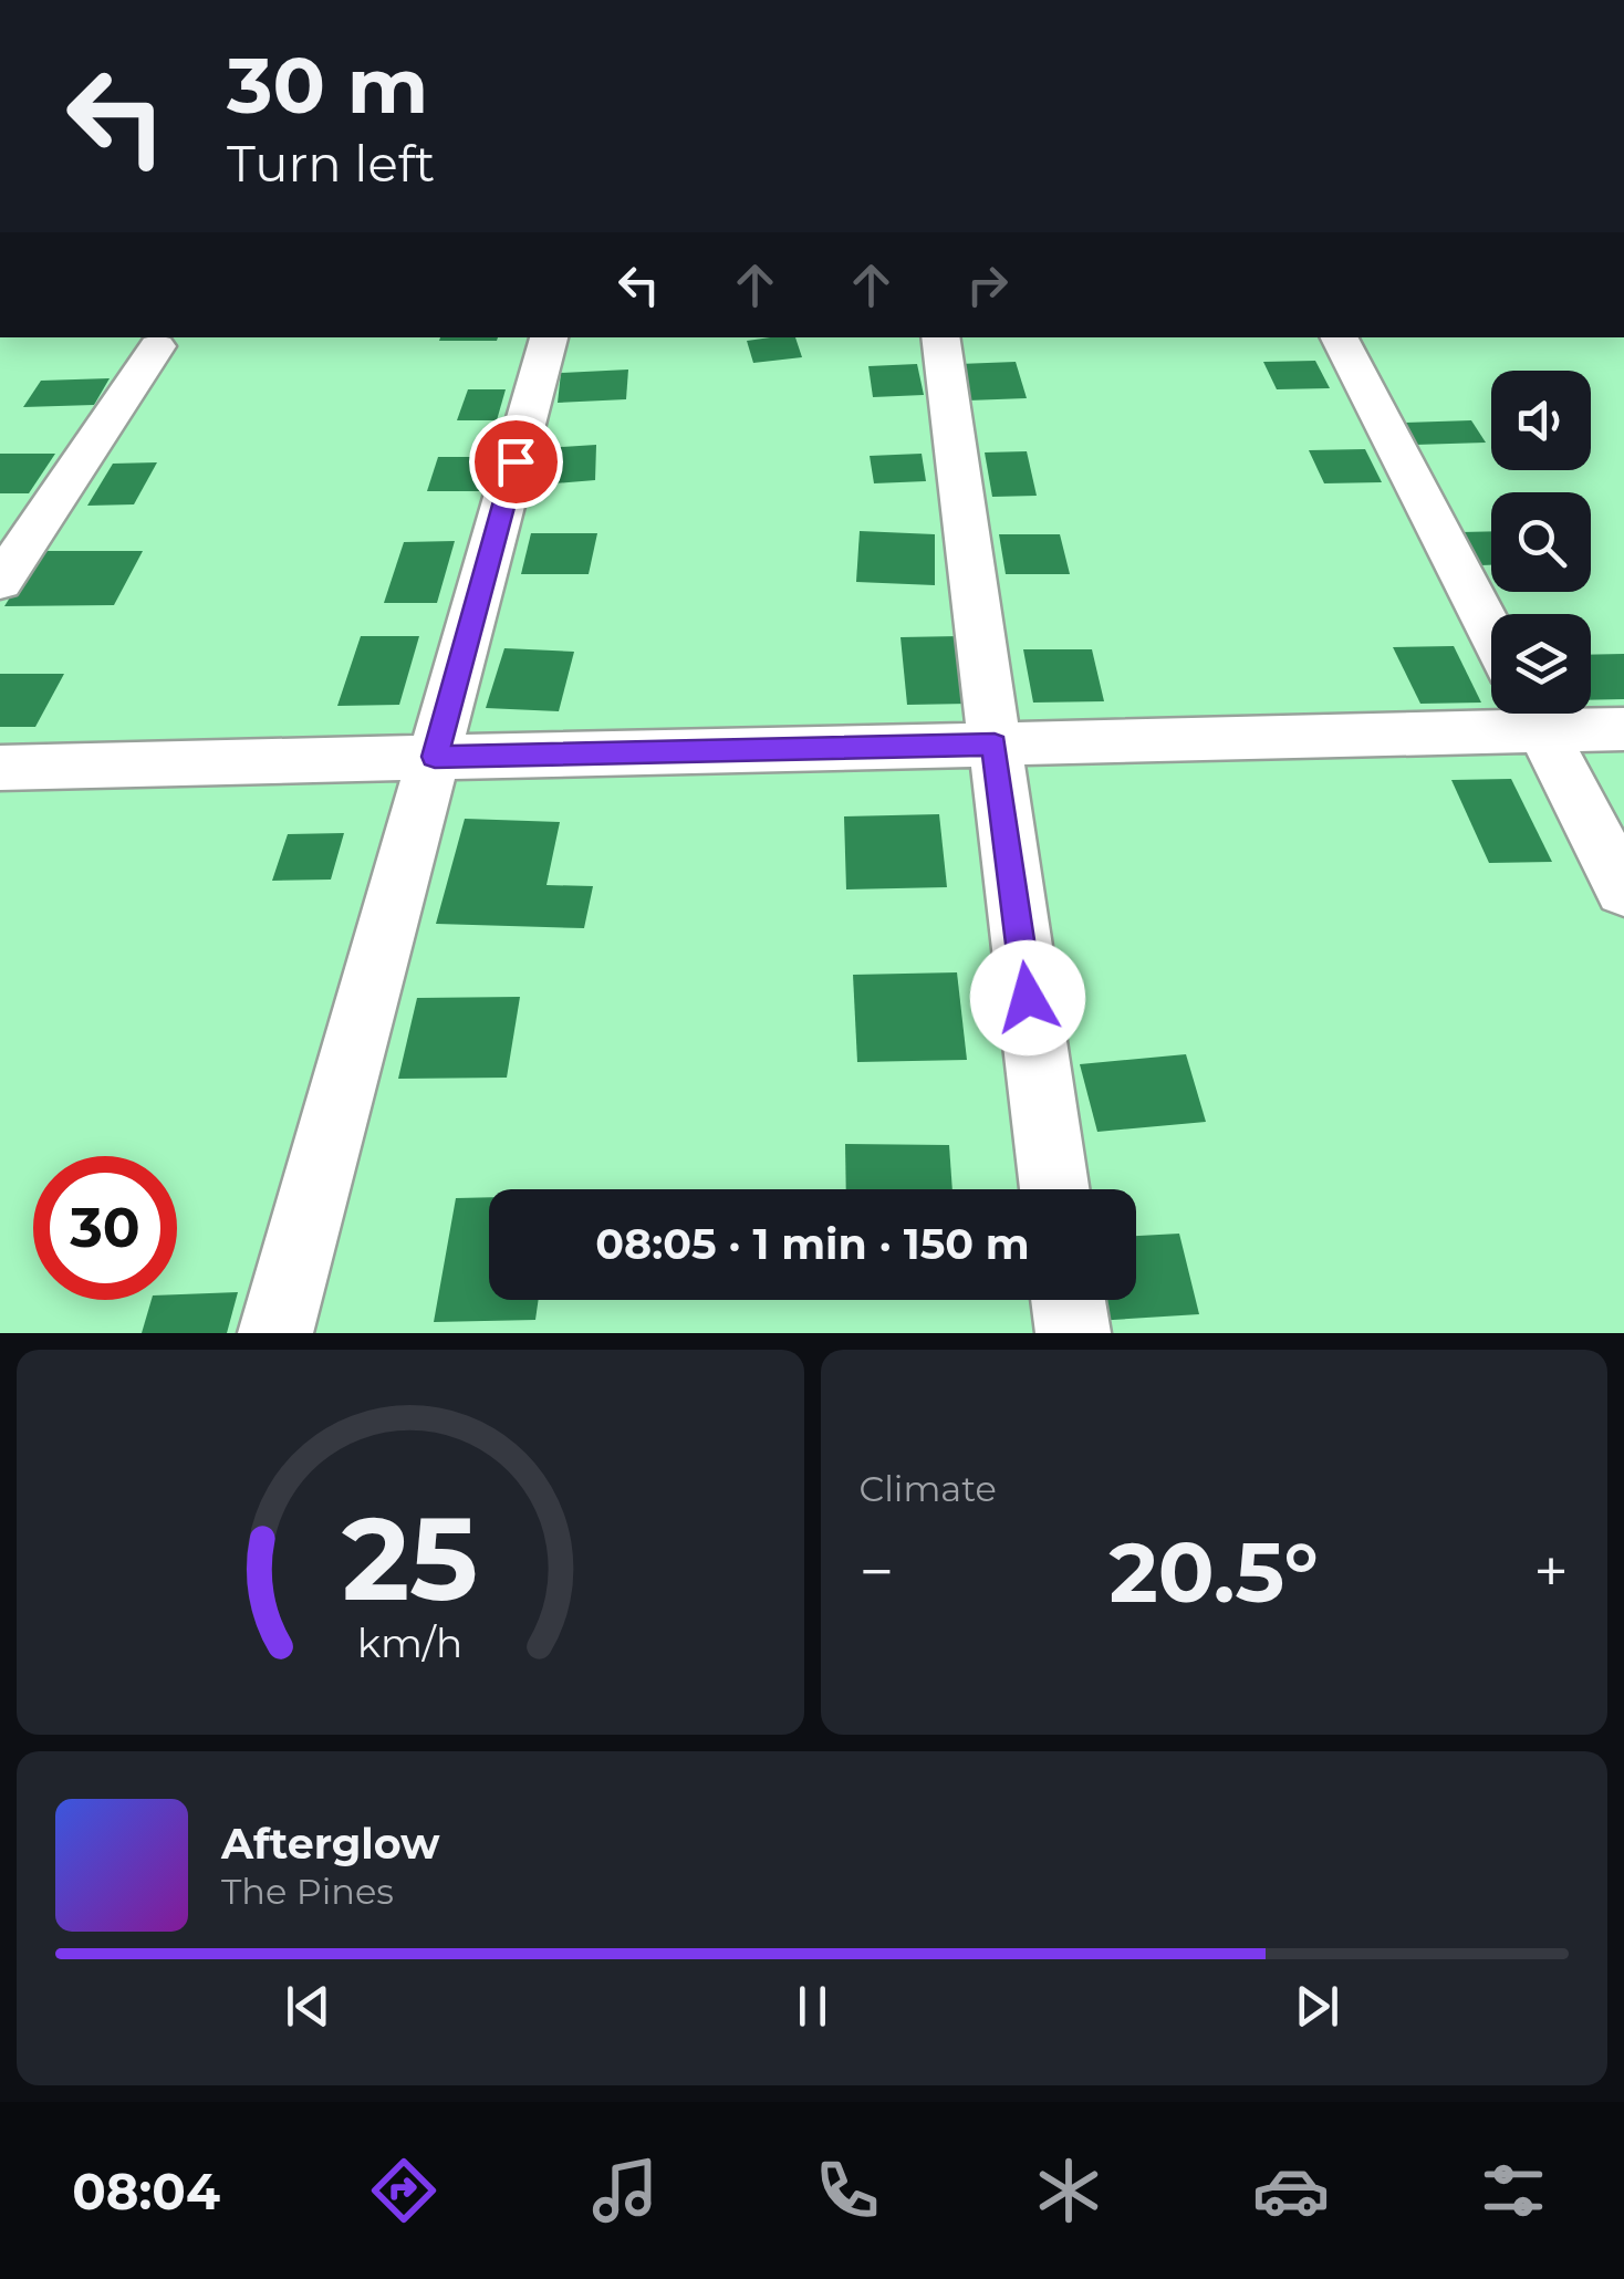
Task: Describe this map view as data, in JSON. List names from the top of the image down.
{
  "page": {
    "turn": ["30 m", "Turn left"],
    "limit": "30",
    "trip": "08:05 · 1 min · 150 m",
    "tile": "Climate",
    "heat": ["−", "20.5°", "+"],
    "song": ["Afterglow", "The Pines"],
    "tabs": "08:04",
    "gauge": ["25", "km/h"]
  }
}
